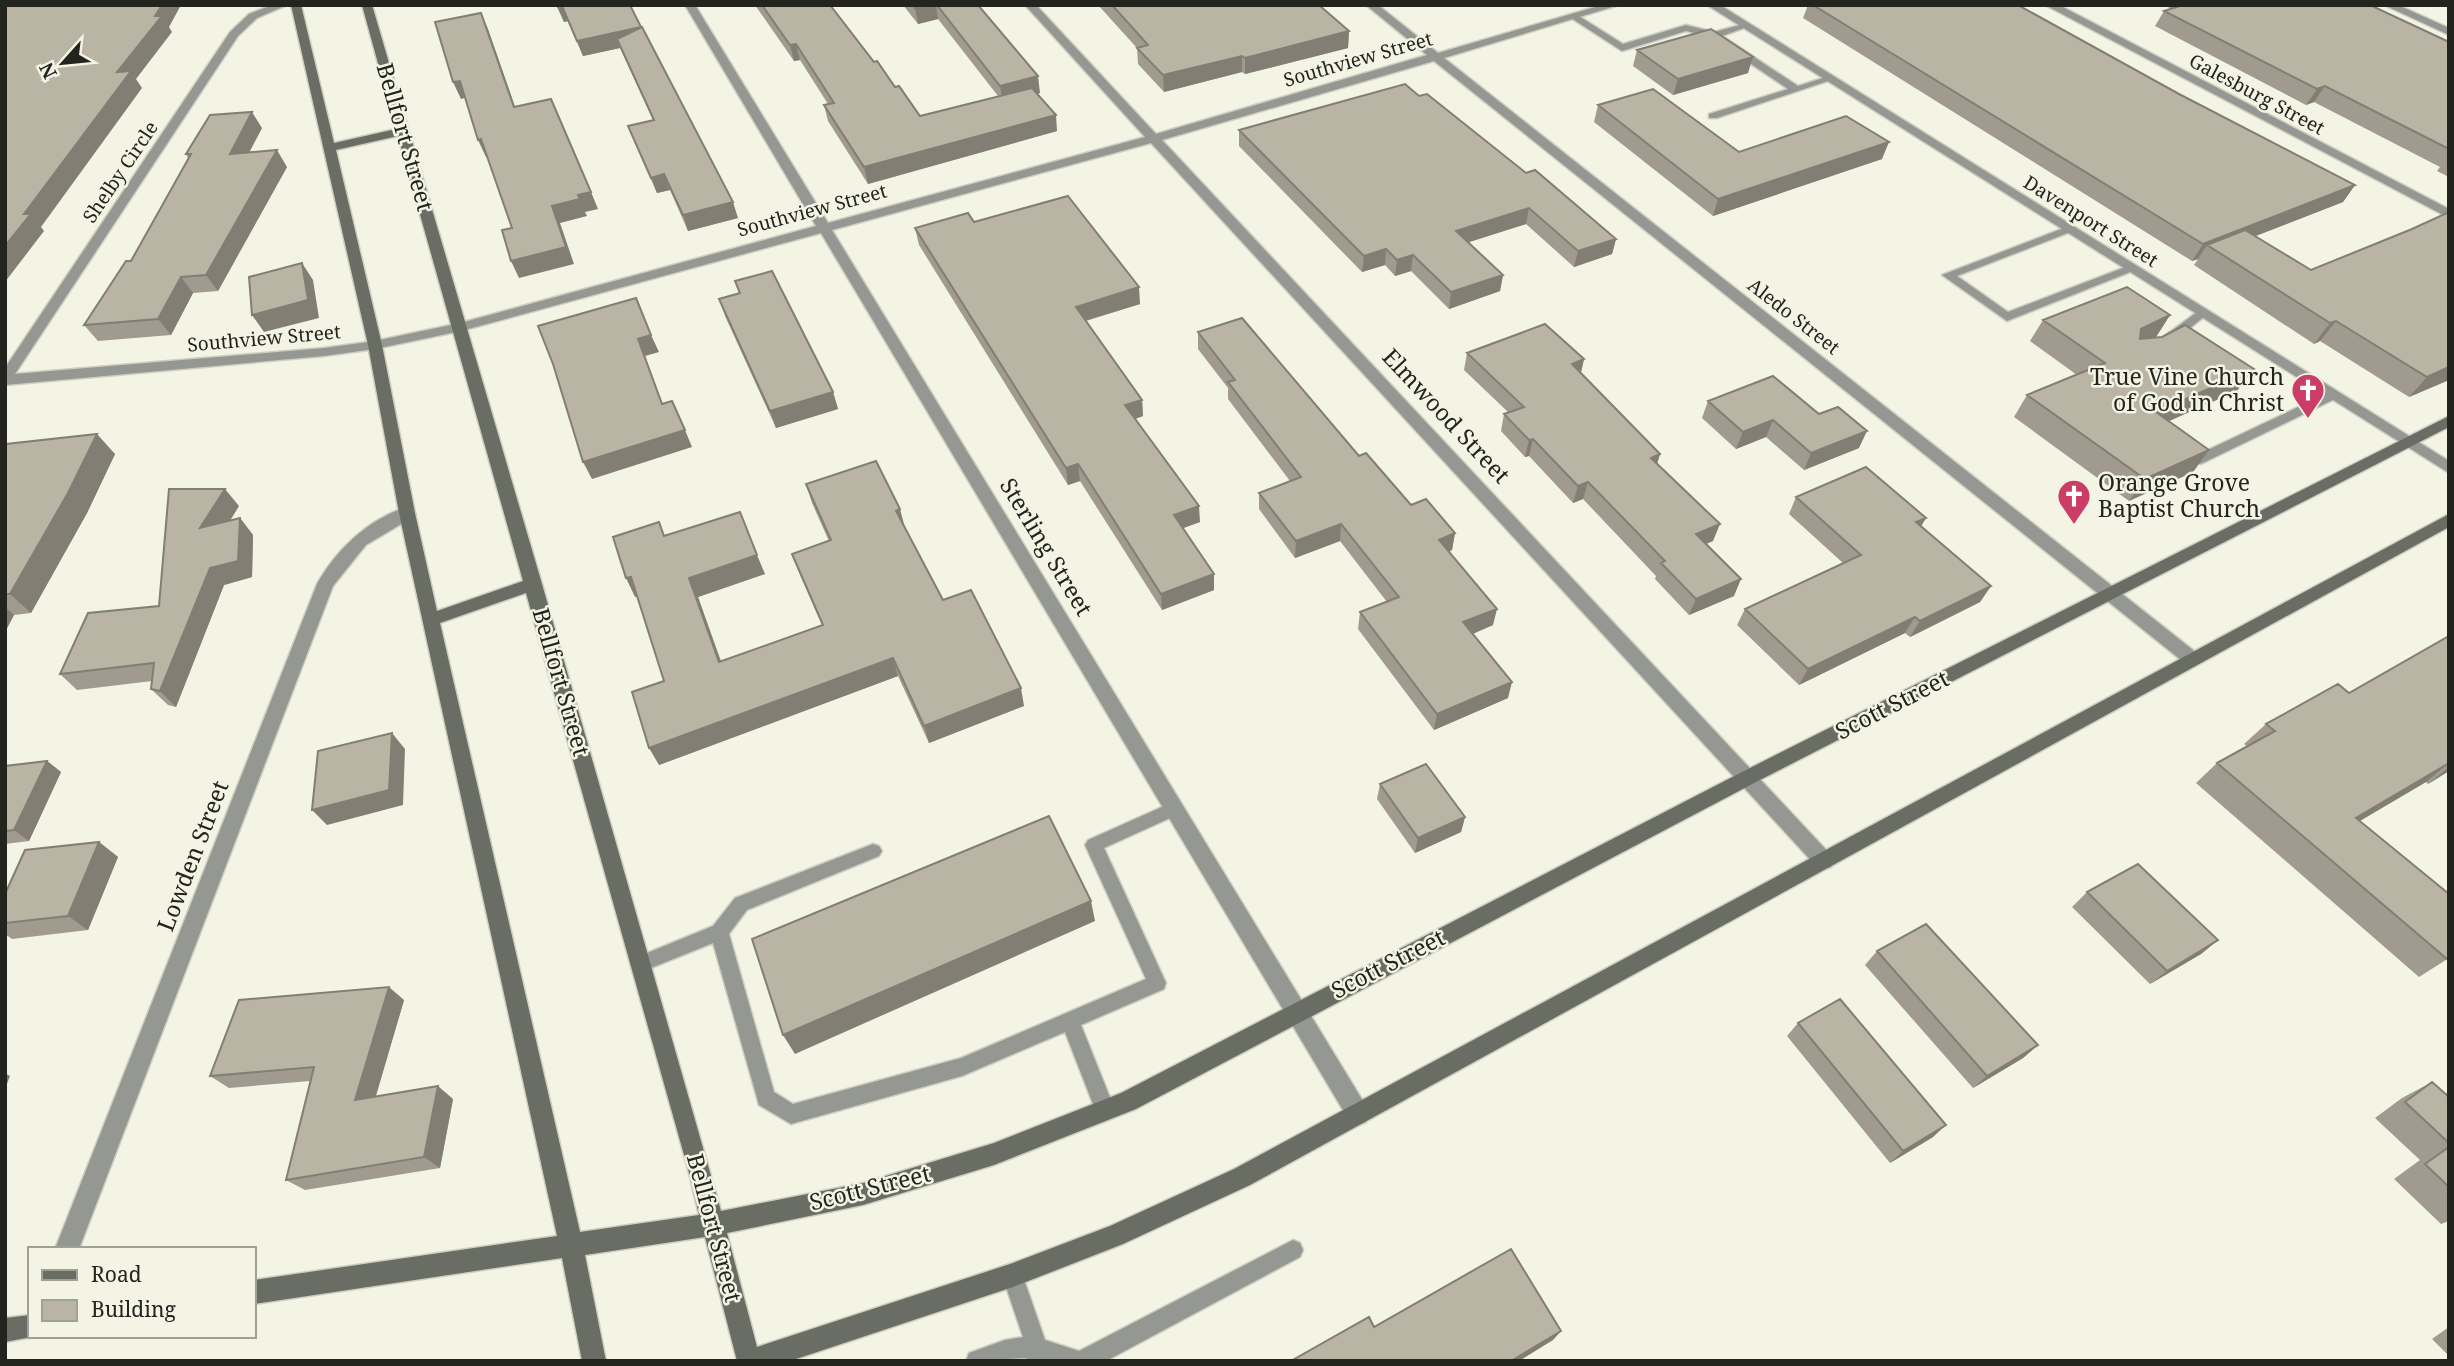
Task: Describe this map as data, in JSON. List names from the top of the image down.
{
  "streets": {
    "main road": ["Bellfort Street", "Scott Street"],
    "street": [
      "Southview Street",
      "Galesburg Street",
      "Shelby Circle",
      "Davenport Street",
      "Aledo Street",
      "Elmwood Street",
      "Sterling Street",
      "Lowden Street"
    ]
  },
  "crossings": [
    ["Southview Street", "Bellfort Street"],
    ["Southview Street", "Shelby Circle"],
    ["Southview Street", "Aledo Street"],
    ["Southview Street", "Elmwood Street"],
    ["Southview Street", "Sterling Street"],
    ["Bellfort Street", "Scott Street"],
    ["Davenport Street", "Scott Street"],
    ["Aledo Street", "Scott Street"],
    ["Elmwood Street", "Scott Street"],
    ["Sterling Street", "Scott Street"]
  ],
  "places": {
    "church": ["True Vine Church of God in Christ", "Orange Grove Baptist Church"]
  },
  "legend": ["Road", "Building"],
  "north": "bottom left"
}
